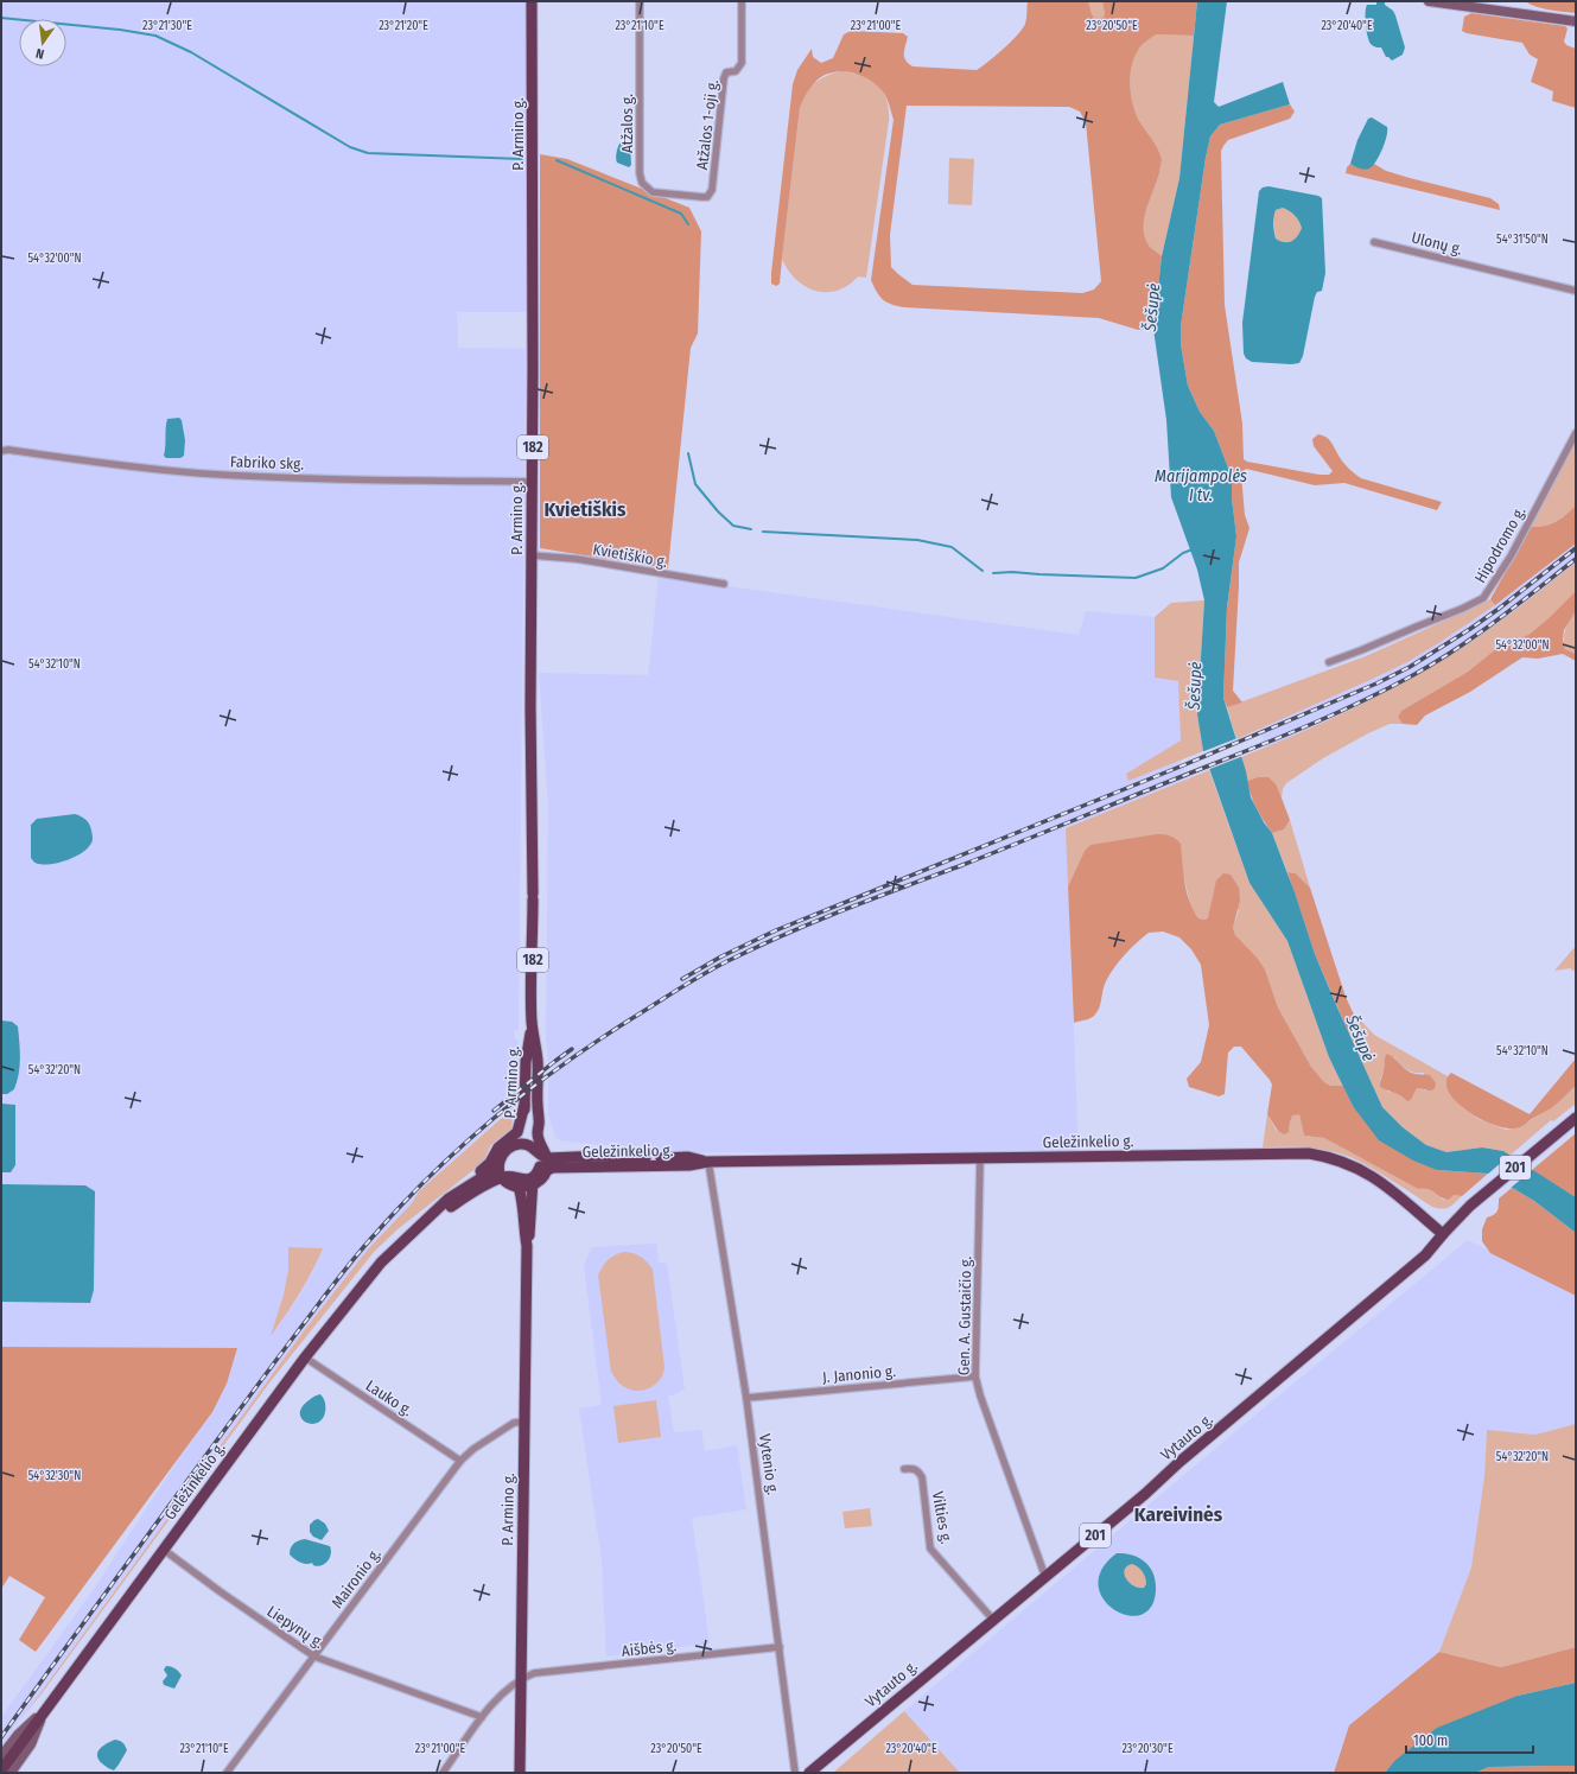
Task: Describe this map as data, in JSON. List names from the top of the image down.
{
  "streets": {
    "main road": [
      "P. Armino g.",
      "182",
      "Geležinkelio g.",
      "201",
      "Vytauto g."
    ],
    "street": [
      "Atžalos g.",
      "Atžalos 1-oji g.",
      "Ulonų g.",
      "Fabriko skg.",
      "Hipodromo g.",
      "Kvietiškio g.",
      "Gen. A. Gustaičio g.",
      "J. Janonio g.",
      "Lauko g.",
      "Vytenio g.",
      "Vilties g.",
      "Maironio g.",
      "Liepynų g.",
      "Aišbės g."
    ]
  },
  "crossings": [
    ["Atžalos g.", "Atžalos 1-oji g."],
    ["P. Armino g.", "Fabriko skg."],
    ["P. Armino g.", "Kvietiškio g."],
    ["P. Armino g.", "Geležinkelio g."],
    ["P. Armino g.", "Maironio g."],
    ["P. Armino g.", "Aišbės g."],
    ["Geležinkelio g.", "Gen. A. Gustaičio g."],
    ["Geležinkelio g.", "Lauko g."],
    ["Geležinkelio g.", "Vytauto g."],
    ["Geležinkelio g.", "Vytenio g."],
    ["Geležinkelio g.", "Liepynų g."],
    ["Gen. A. Gustaičio g.", "J. Janonio g."],
    ["Gen. A. Gustaičio g.", "Vytauto g."],
    ["J. Janonio g.", "Vytenio g."],
    ["Lauko g.", "Maironio g."],
    ["Vytauto g.", "Vilties g."],
    ["Vytenio g.", "Aišbės g."],
    ["Maironio g.", "Liepynų g."]
  ],
  "districts": ["Kvietiškis", "Kareivinės"],
  "water": ["Šešupė", "Marijampolės I tv."],
  "scale_bar": "100 m",
  "north": "bottom",
  "coordinates": [
    "23°21'30\"E",
    "23°21'20\"E",
    "23°21'10\"E",
    "23°21'00\"E",
    "23°20'50\"E",
    "23°20'40\"E",
    "54°31'50\"N",
    "54°32'00\"N",
    "54°32'10\"N",
    "54°32'20\"N",
    "54°32'30\"N",
    "23°20'30\"E"
  ]
}
